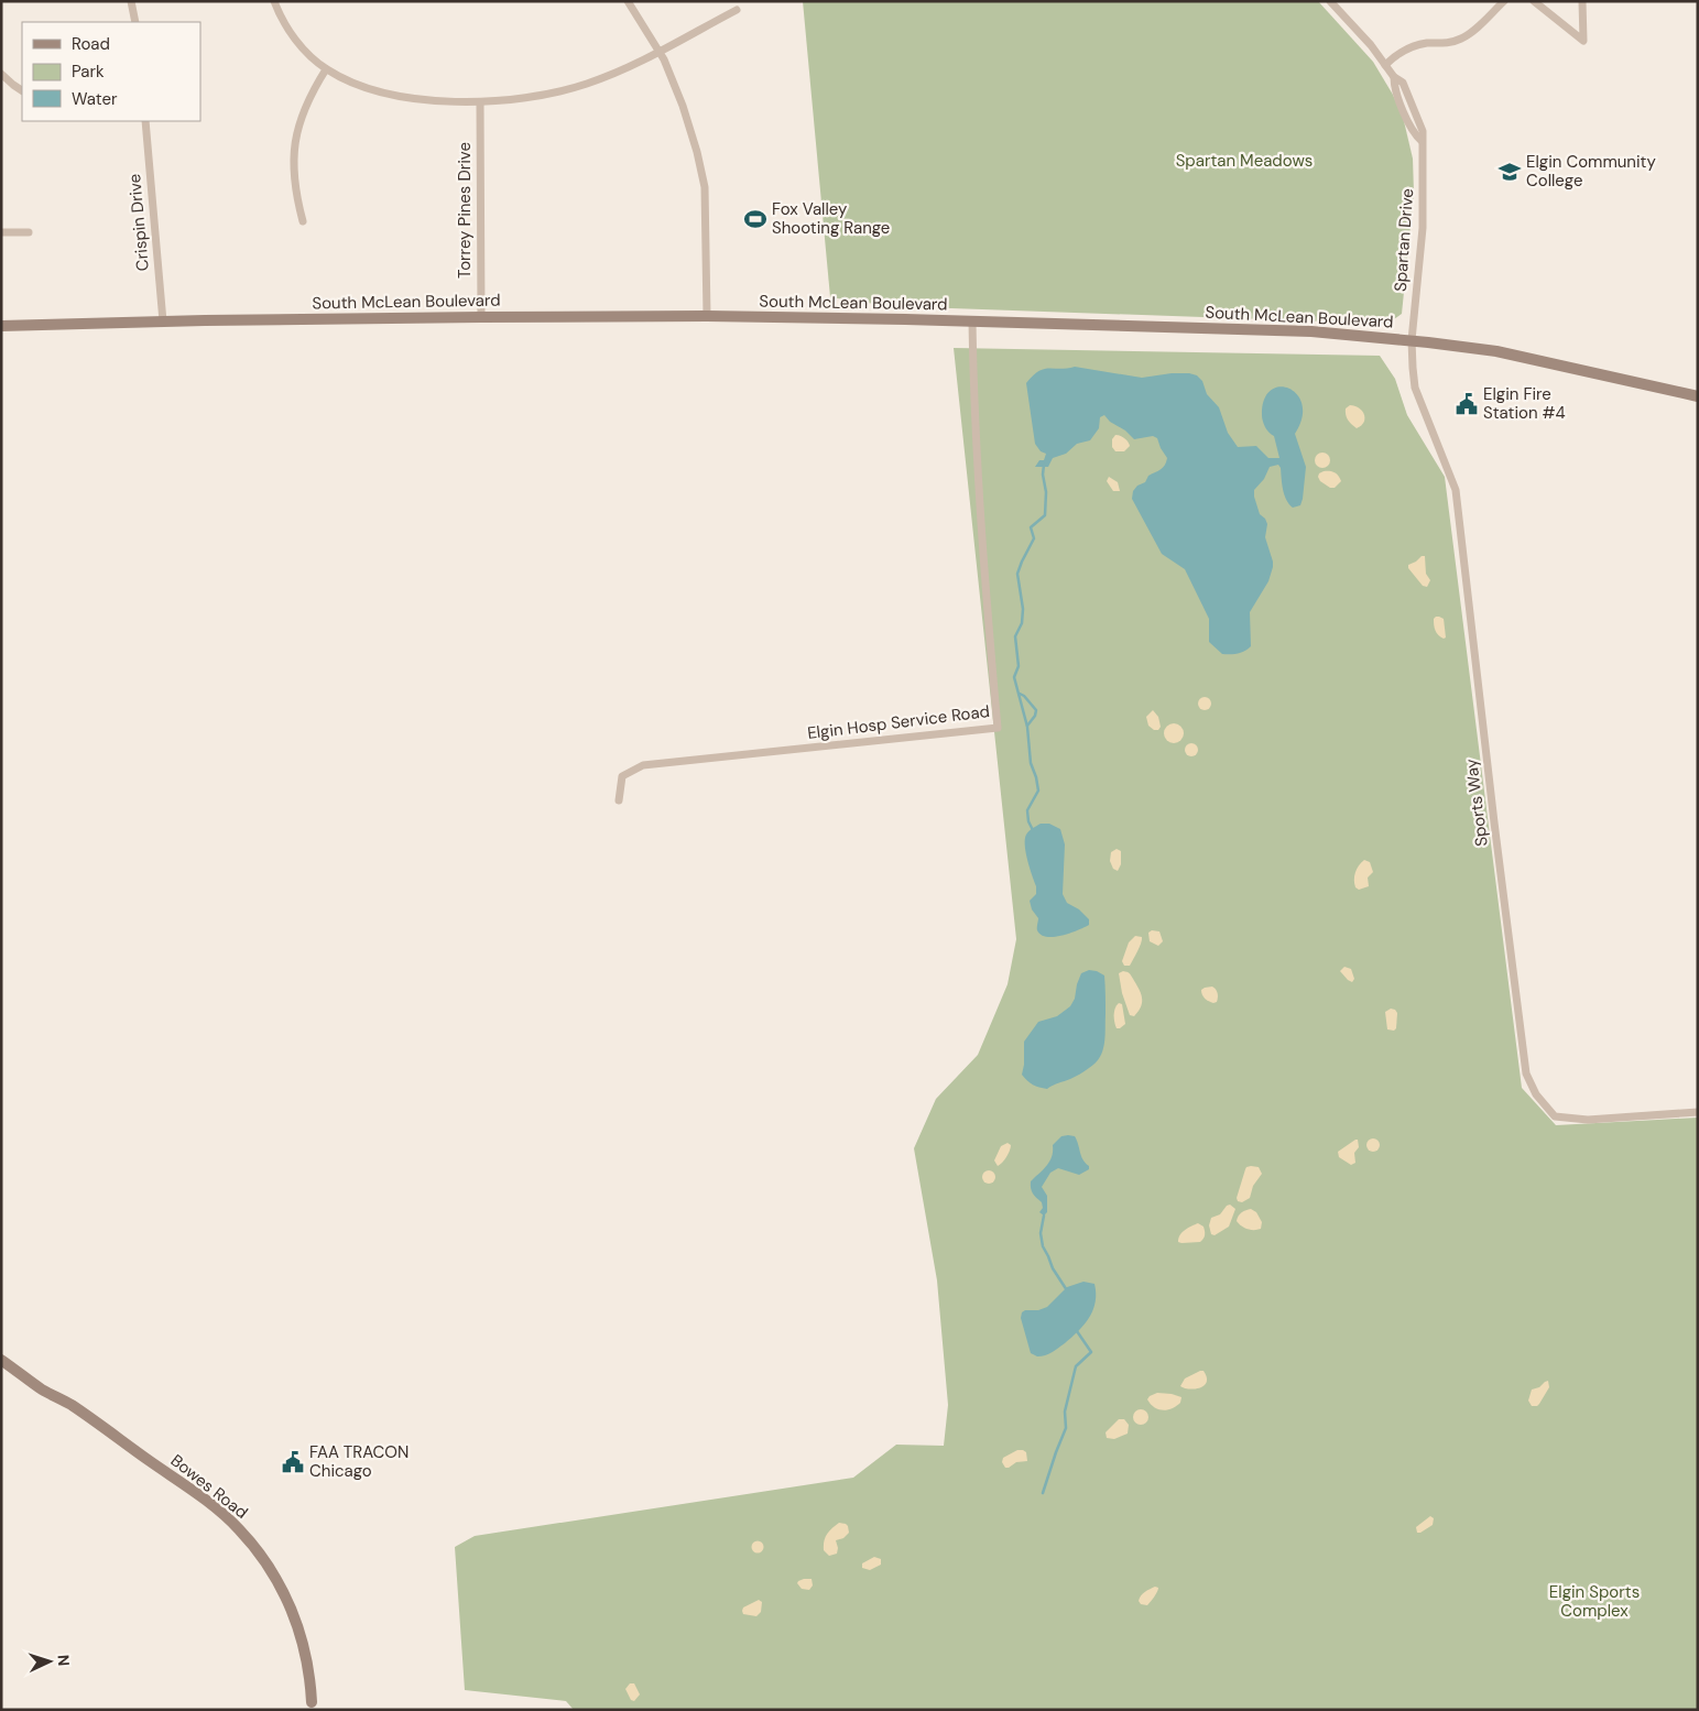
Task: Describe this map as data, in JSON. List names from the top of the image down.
{
  "streets": {
    "main road": ["South McLean Boulevard", "Bowes Road"],
    "street": [
      "Torrey Pines Drive",
      "Crispin Drive",
      "Spartan Drive",
      "Elgin Hosp Service Road",
      "Sports Way"
    ]
  },
  "crossings": [
    ["Torrey Pines Drive", "South McLean Boulevard"],
    ["Crispin Drive", "South McLean Boulevard"],
    ["Spartan Drive", "South McLean Boulevard"],
    ["Spartan Drive", "Sports Way"],
    ["South McLean Boulevard", "Elgin Hosp Service Road"],
    ["South McLean Boulevard", "Sports Way"]
  ],
  "parks": ["Spartan Meadows", "Elgin Sports Complex"],
  "places": {
    "school or university": ["Elgin Community College"],
    "sports": ["Fox Valley Shooting Range"],
    "public building": ["Elgin Fire Station #4", "FAA TRACON Chicago"]
  },
  "legend": ["Road", "Park", "Water"],
  "north": "right"
}
